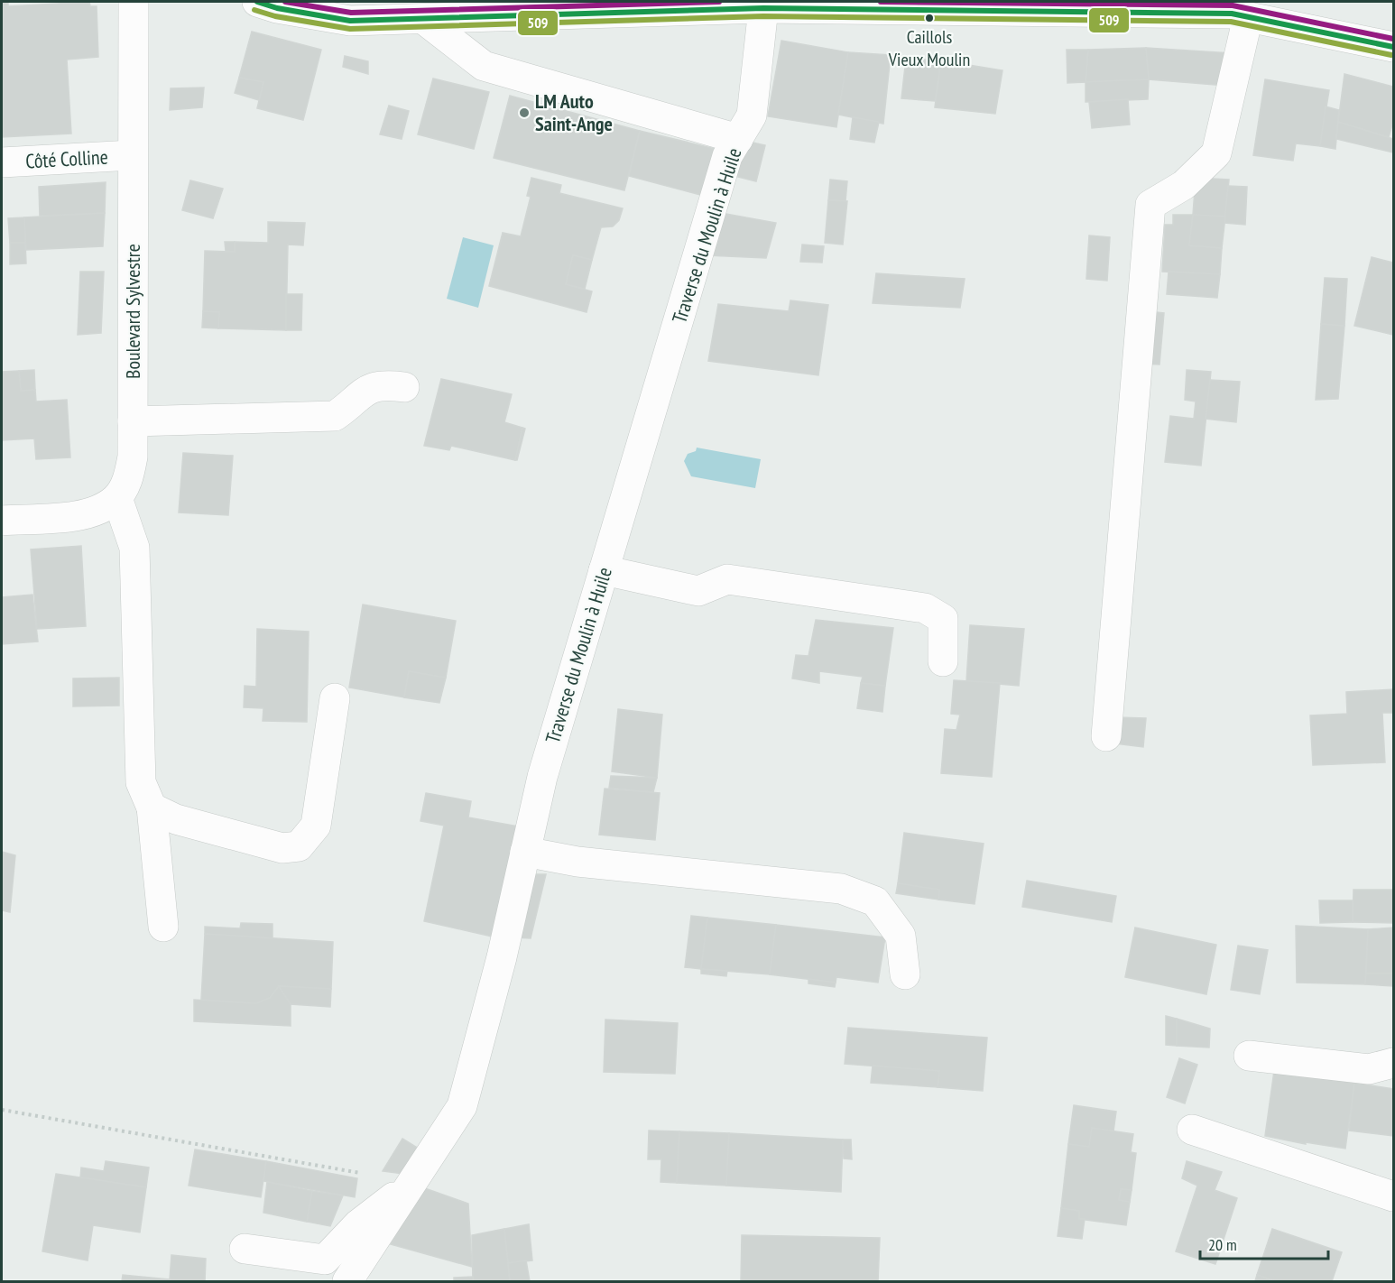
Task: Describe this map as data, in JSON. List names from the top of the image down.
{
  "streets": {
    "street": ["Côté Colline", "Traverse du Moulin à Huile", "Boulevard Sylvestre"]
  },
  "crossings": [
    ["Côté Colline", "Boulevard Sylvestre"]
  ],
  "places": ["Caillols Vieux Moulin", "LM Auto Saint-Ange"],
  "lines": ["transit line 509"],
  "scale_bar": "20 m"
}
